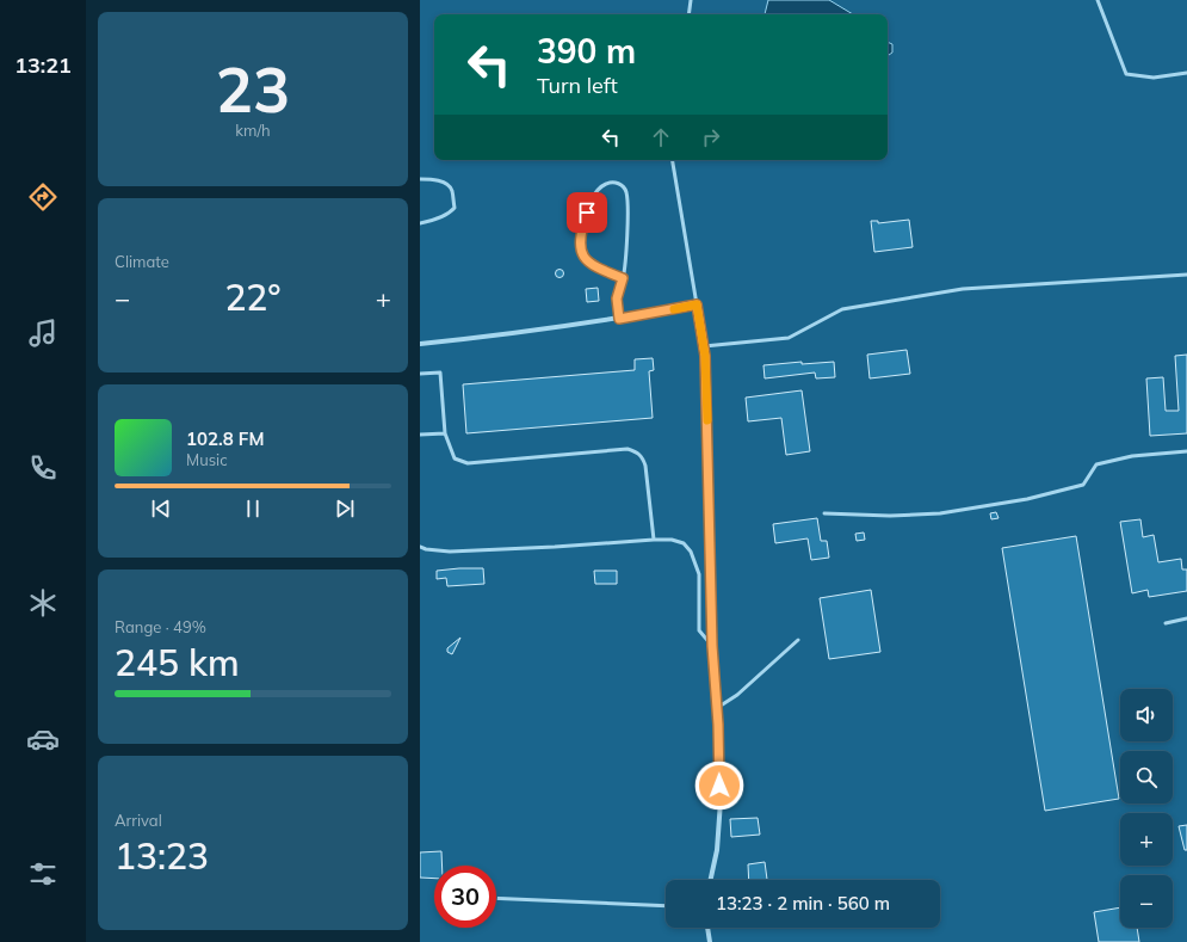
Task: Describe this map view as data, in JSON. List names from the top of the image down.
{
  "page": {
    "tabs": "13:21",
    "tile": [
      ["23", "km/h"],
      "Climate",
      ["Range · 49%", "245 km"],
      ["Arrival", "13:23"]
    ],
    "turn": ["390 m", "Turn left"],
    "heat": ["−", "22°", "+"],
    "song": ["102.8 FM", "Music"],
    "map_buttons": ["+", "−"],
    "limit": "30",
    "trip": "13:23 · 2 min · 560 m"
  }
}
